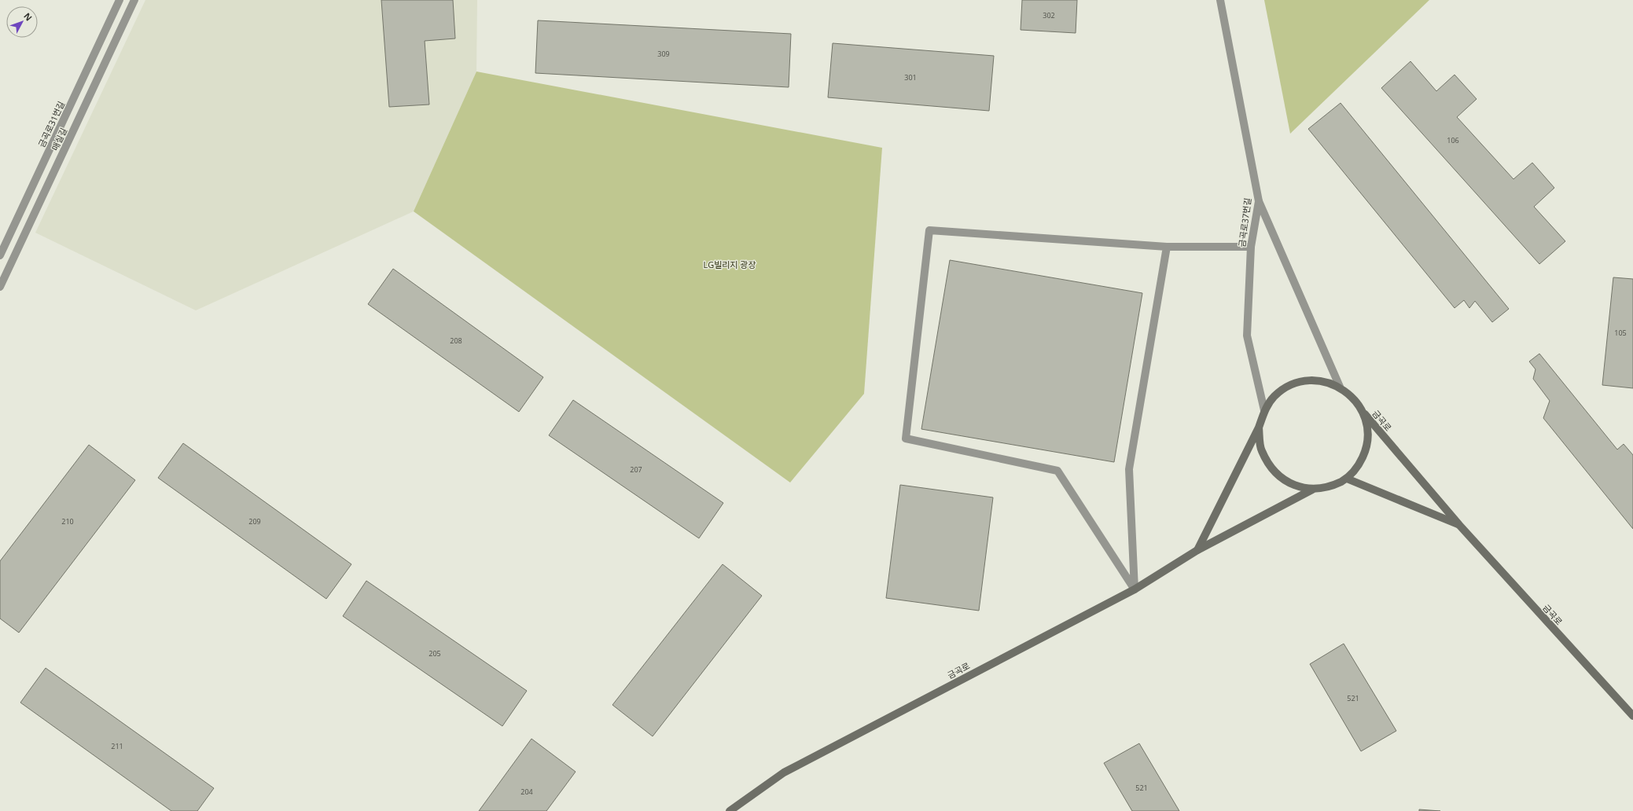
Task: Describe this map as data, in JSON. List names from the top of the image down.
{
  "streets": {
    "main road": ["금곡로"],
    "street": ["금곡로31번길", "매실길", "금곡로37번길"]
  },
  "crossings": [
    ["금곡로37번길", "금곡로"]
  ],
  "parks": ["LG빌리지 광장"],
  "house_numbers": [
    "302",
    "309",
    "301",
    "106",
    "105",
    "208",
    "207",
    "210",
    "209",
    "205",
    "521",
    "211",
    "521",
    "204"
  ],
  "north": "top right"
}
